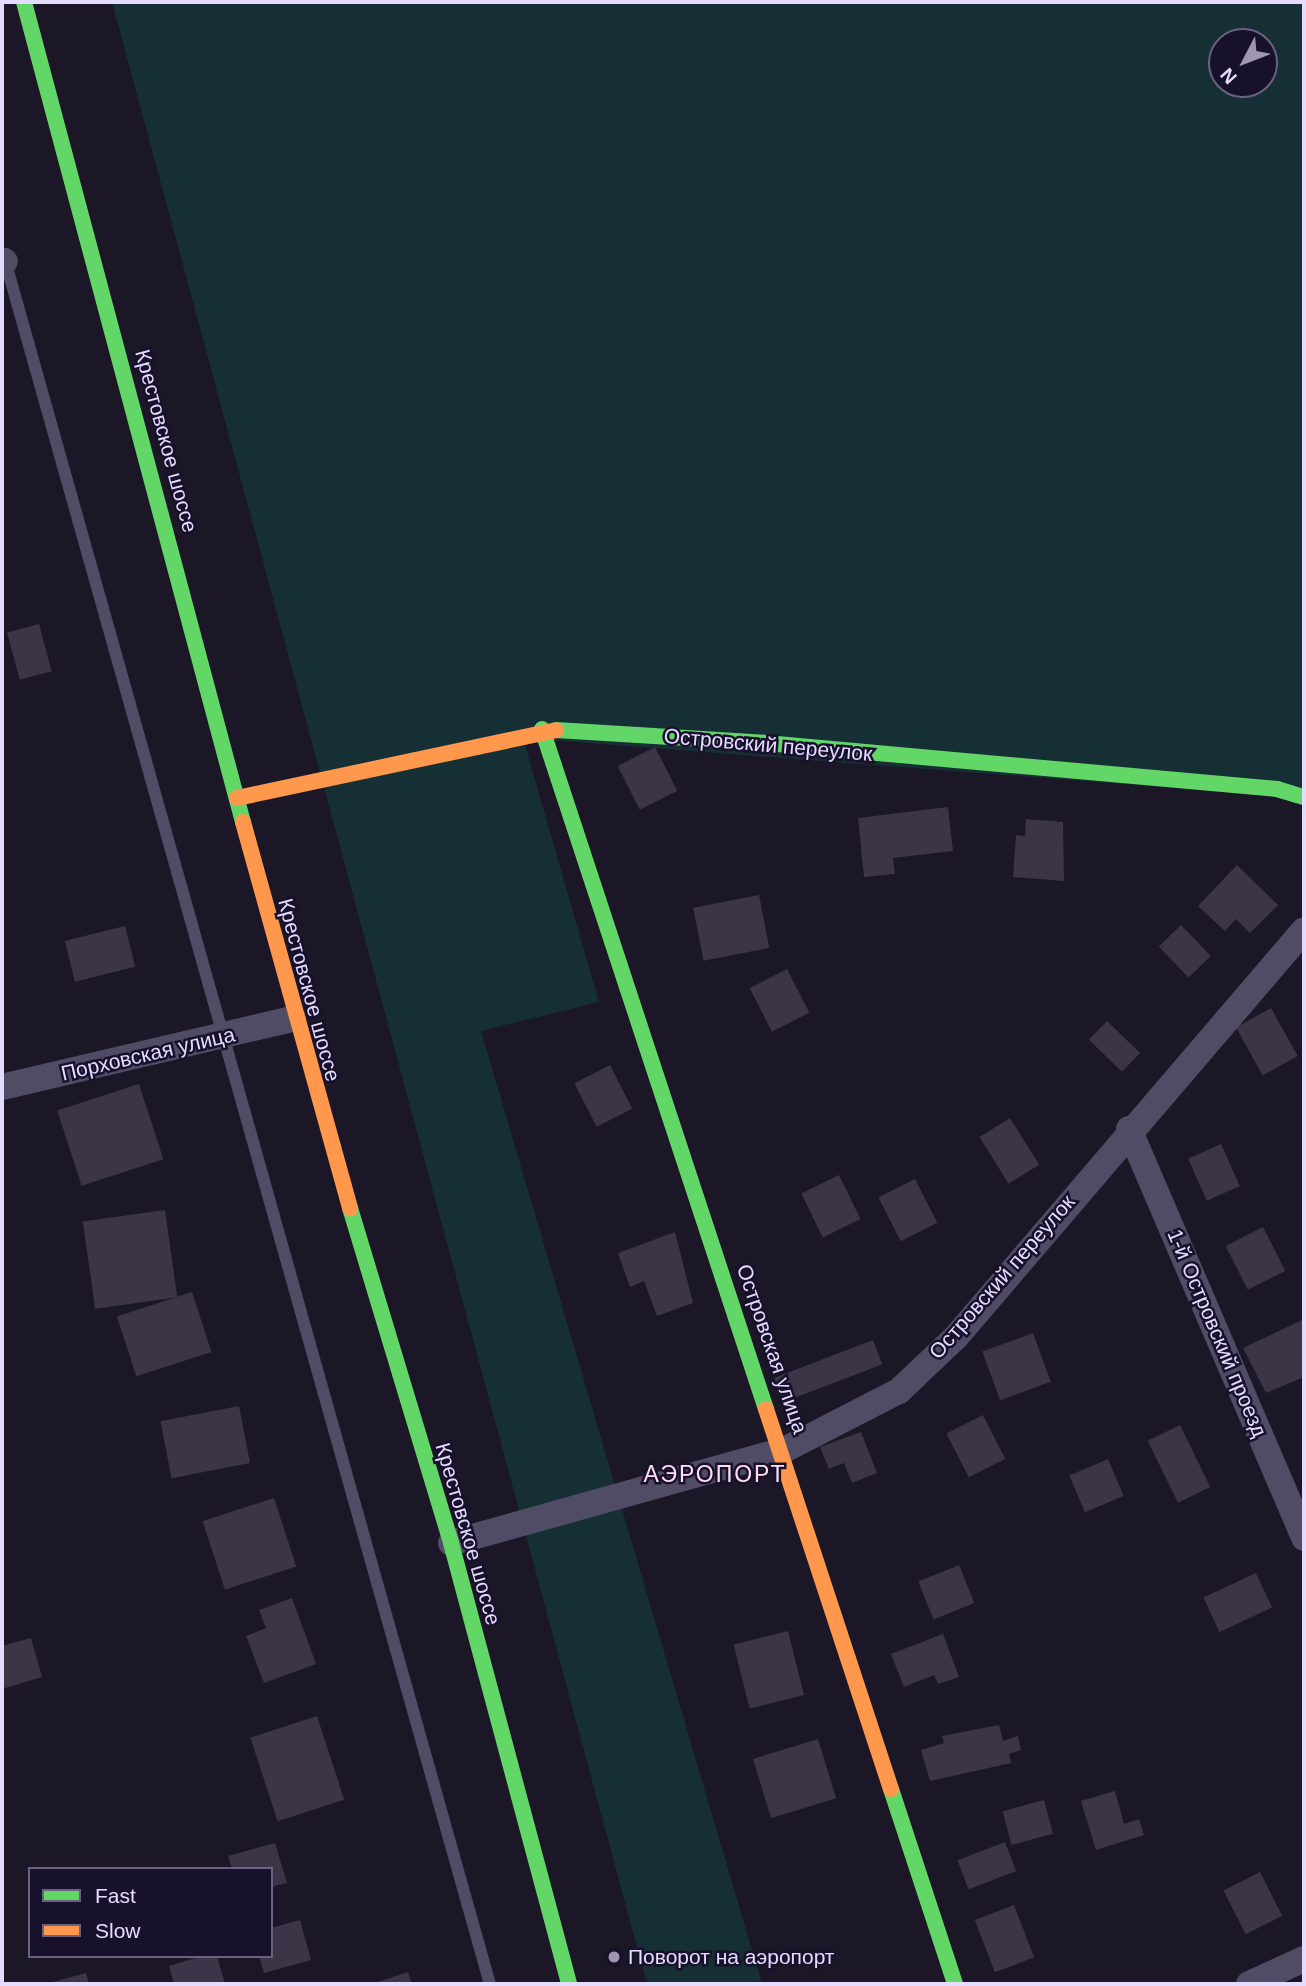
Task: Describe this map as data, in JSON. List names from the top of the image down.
{
  "streets": {
    "street": [
      "Крестовское шоссе",
      "Островский переулок",
      "Порховская улица",
      "1-й Островский проезд",
      "Островская улица"
    ]
  },
  "crossings": [
    ["Крестовское шоссе", "Островский переулок"],
    ["Крестовское шоссе", "Порховская улица"],
    ["Островский переулок", "1-й Островский проезд"],
    ["Островский переулок", "Островская улица"]
  ],
  "districts": ["АЭРОПОРТ"],
  "places": ["Поворот на аэропорт"],
  "legend": ["Fast", "Slow"],
  "north": "bottom left"
}
